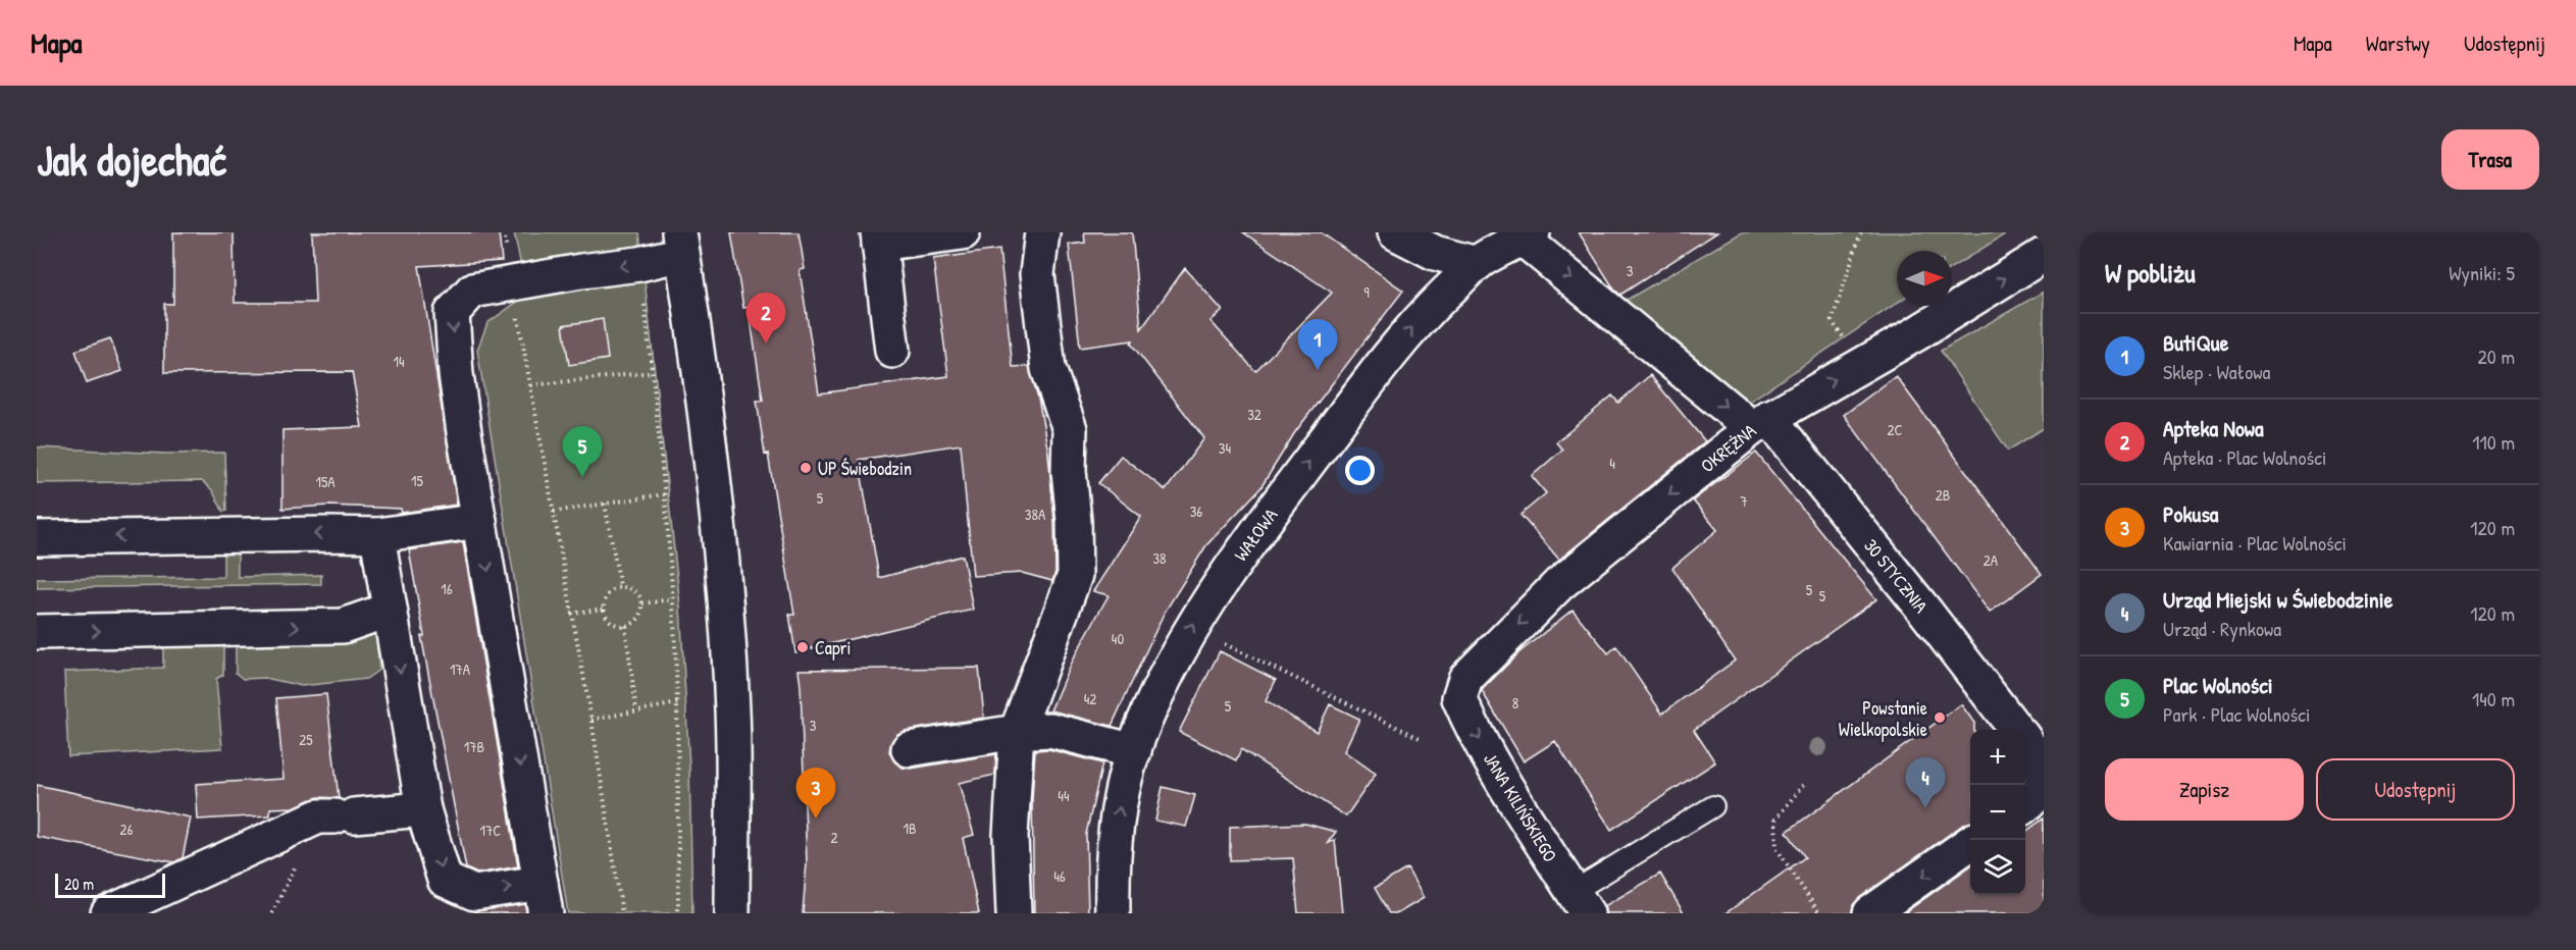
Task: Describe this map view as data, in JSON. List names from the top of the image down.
{
  "streets": {
    "street": [
      "OKRĘŻNA",
      "WAŁOWA",
      "30 STYCZNIA",
      "JANA KILIŃSKIEGO"
    ]
  },
  "crossings": [
    ["OKRĘŻNA", "30 STYCZNIA"],
    ["OKRĘŻNA", "JANA KILIŃSKIEGO"],
    ["WAŁOWA", "30 STYCZNIA"]
  ],
  "one_way": ["WAŁOWA", "30 STYCZNIA", "JANA KILIŃSKIEGO"],
  "places": ["UP Świebodzin", "Capri", "Powstanie Wielkopolskie"],
  "house_numbers": [
    "3",
    "9",
    "14",
    "32",
    "2C",
    "34",
    "4",
    "15",
    "15A",
    "2B",
    "5",
    "7",
    "36",
    "38A",
    "38",
    "2A",
    "16",
    "5",
    "5",
    "40",
    "17A",
    "42",
    "8",
    "5",
    "3",
    "25",
    "17B",
    "44",
    "1B",
    "26",
    "17C",
    "2",
    "46"
  ],
  "scale_bar": "20 m",
  "north": "right",
  "page": {
    "header": "Mapa",
    "nav": ["Mapa", "Warstwy", "Udostępnij"],
    "buttons": [
      "Trasa",
      ["Zapisz", "Udostępnij"]
    ],
    "title": "Jak dojechać",
    "heading": ["W pobliżu", "Wyniki: 5"],
    "pins": [
      "2",
      "1",
      "5",
      "4",
      "3"
    ],
    "list": [
      {
        "mark": "1",
        "name": "ButiQue",
        "note": "Sklep · Wałowa",
        "value": "20 m"
      },
      {
        "mark": "2",
        "name": "Apteka Nowa",
        "note": "Apteka · Plac Wolności",
        "value": "110 m"
      },
      {
        "mark": "3",
        "name": "Pokusa",
        "note": "Kawiarnia · Plac Wolności",
        "value": "120 m"
      },
      {
        "mark": "4",
        "name": "Urząd Miejski w Świebodzinie",
        "note": "Urząd · Rynkowa",
        "value": "120 m"
      },
      {
        "mark": "5",
        "name": "Plac Wolności",
        "note": "Park · Plac Wolności",
        "value": "140 m"
      }
    ],
    "map_buttons": ["+", "−"],
    "scale": "20 m"
  }
}
